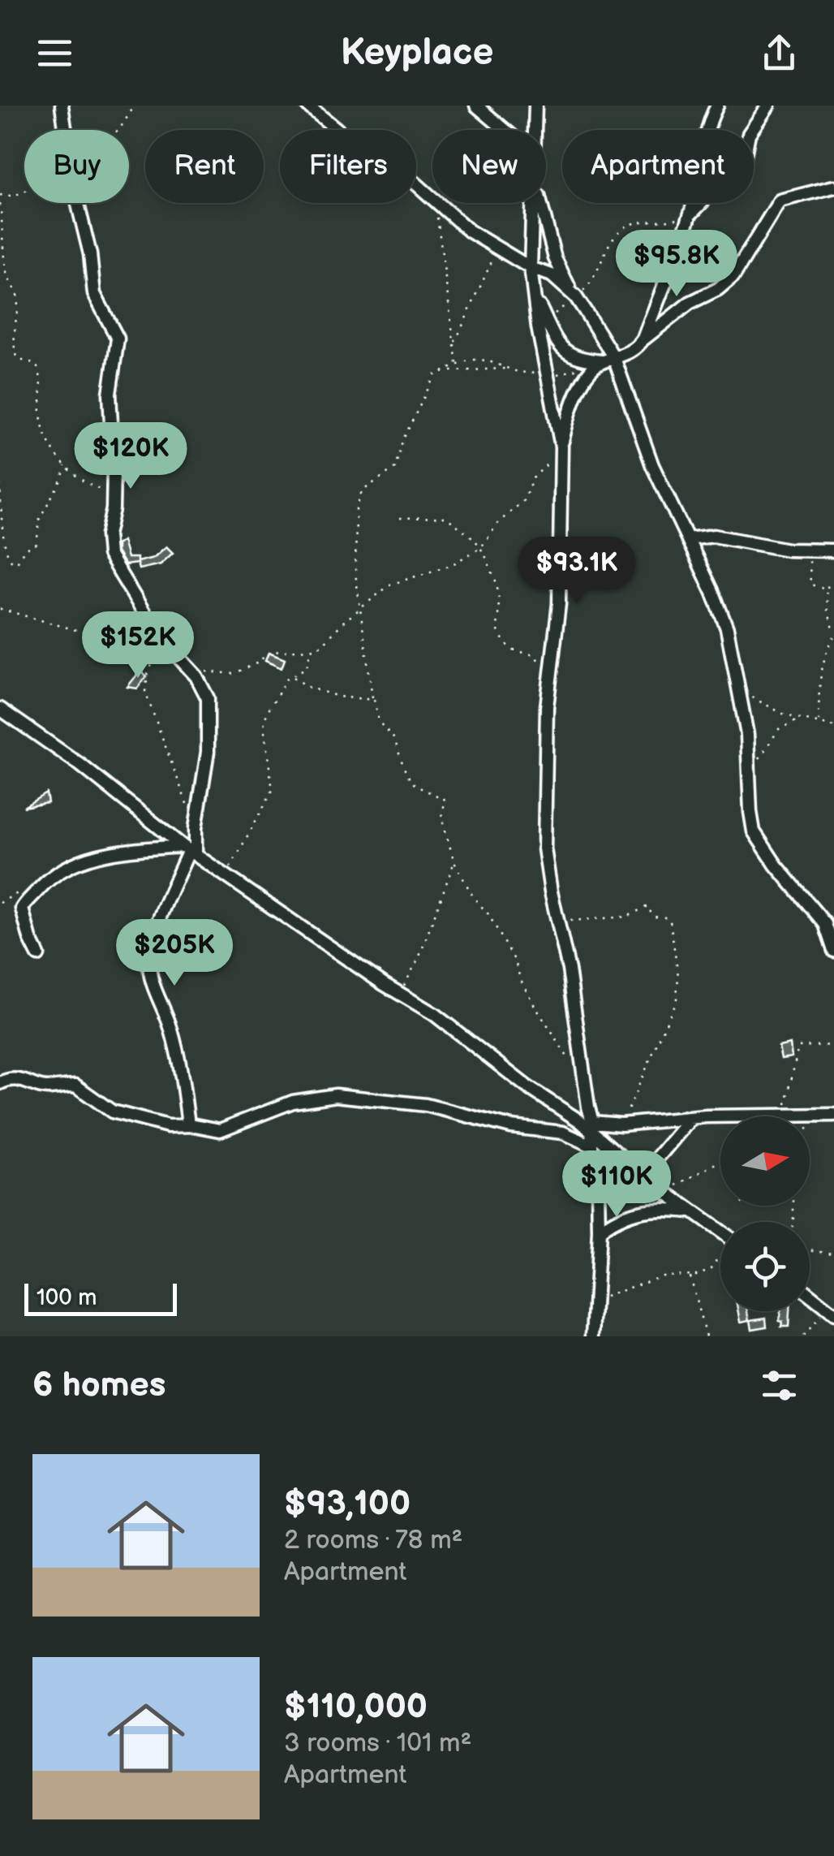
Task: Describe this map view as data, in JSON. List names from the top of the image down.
{
  "scale_bar": "100 m",
  "north": "right",
  "page": {
    "header": "Keyplace",
    "chip": [
      "Buy",
      "Rent",
      "Filters",
      "New",
      "Apartment"
    ],
    "price": [
      "$95.8K",
      "$120K",
      "$93.1K",
      "$152K",
      "$205K",
      "$110K"
    ],
    "scale": "100 m",
    "heading": "6 homes",
    "list": [
      {
        "name": "$93,100",
        "note": "2 rooms · 78 m² · Apartment"
      },
      {
        "name": "$110,000",
        "note": "3 rooms · 101 m² · Apartment"
      }
    ]
  }
}
